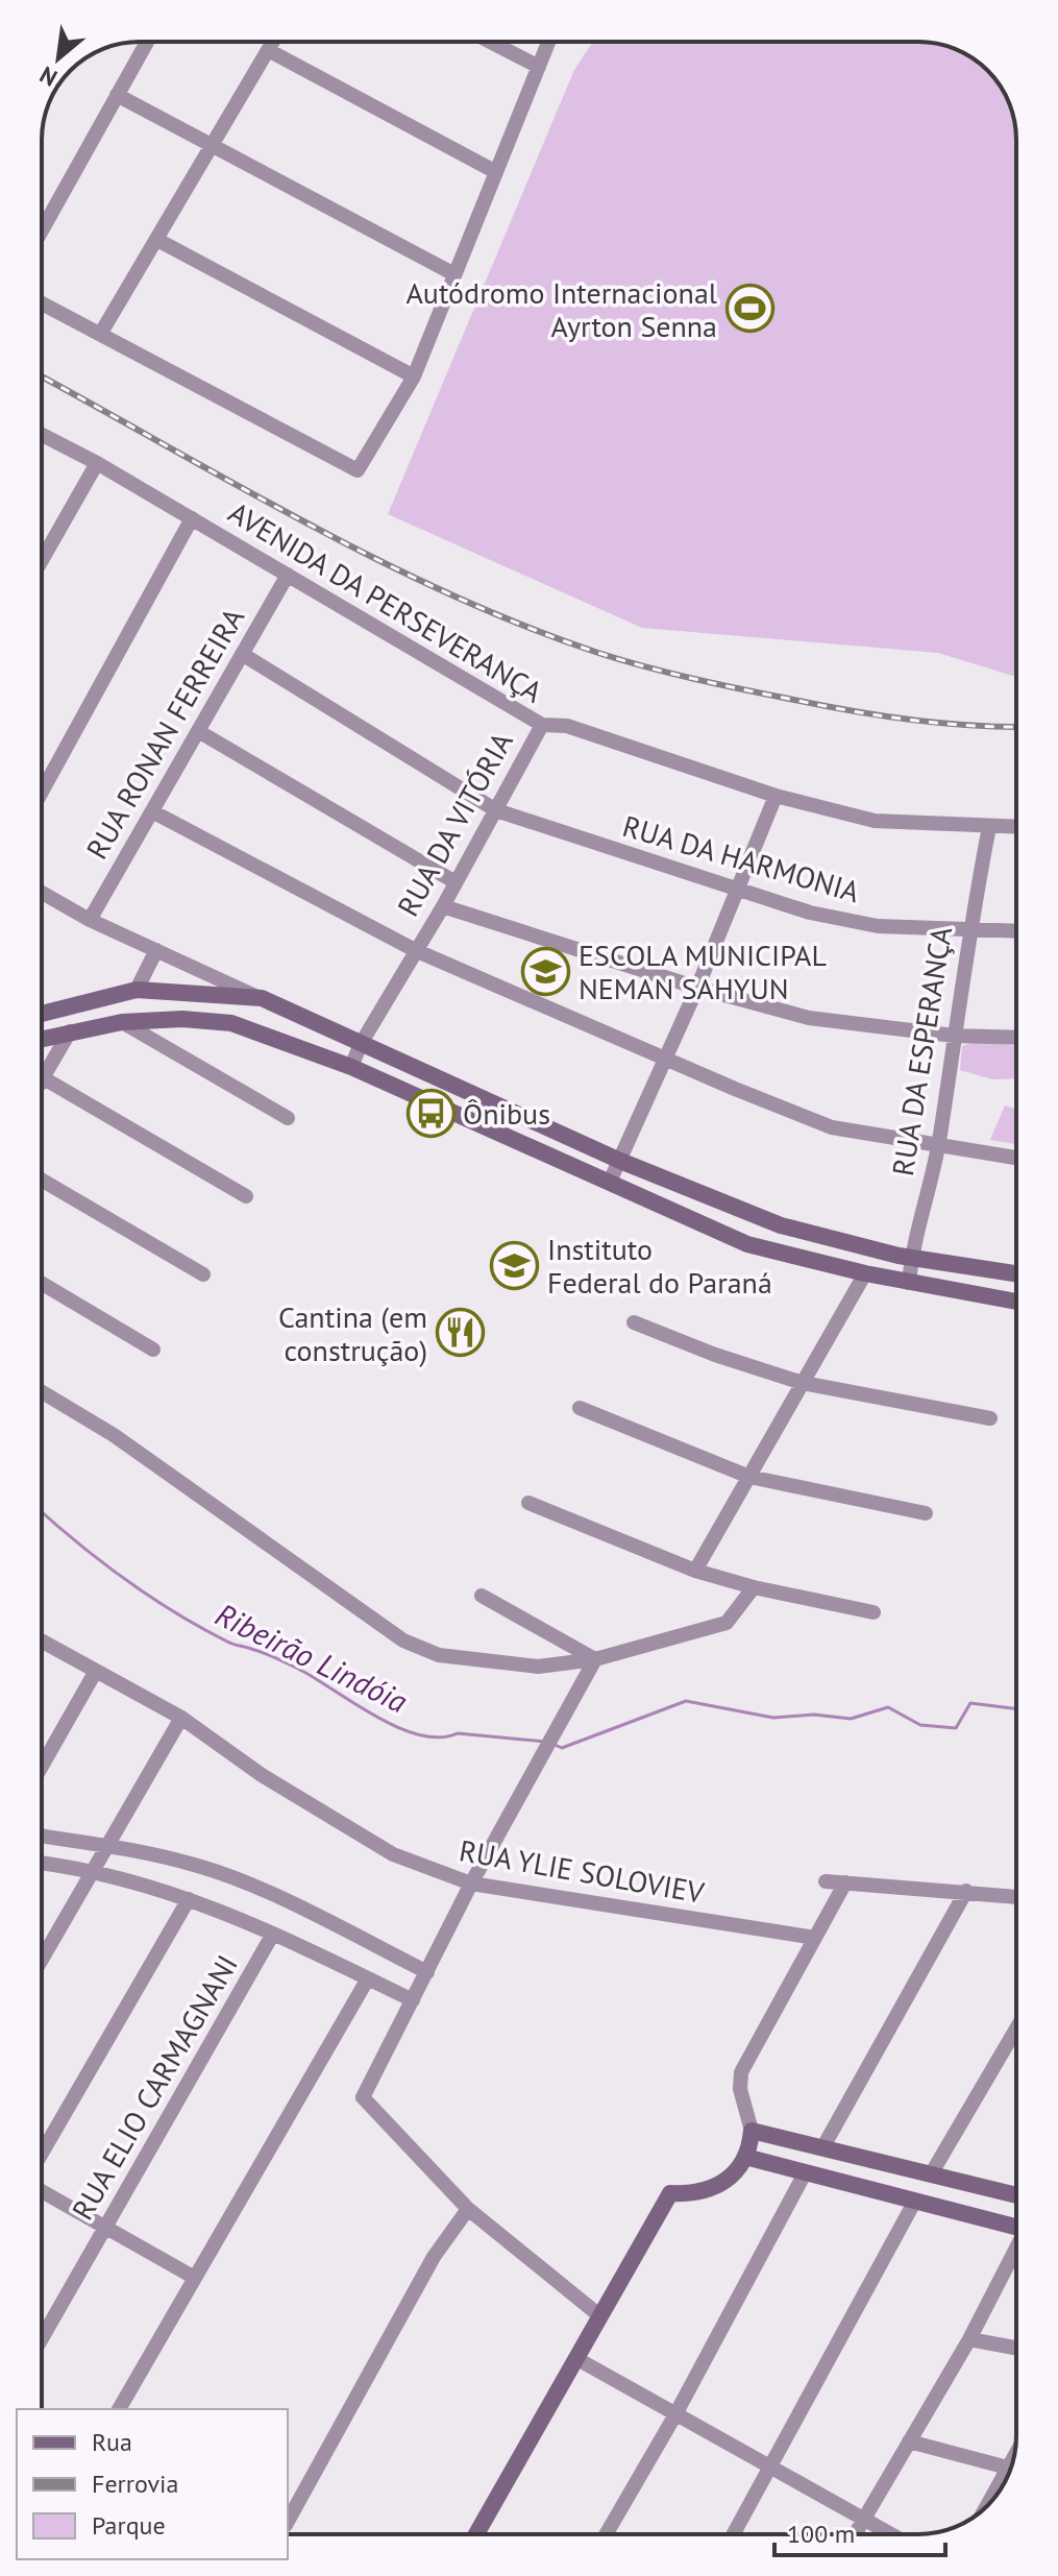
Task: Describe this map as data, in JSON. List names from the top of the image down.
{
  "streets": {
    "street": [
      "AVENIDA DA PERSEVERANÇA",
      "RUA RONAN FERREIRA",
      "RUA DA VITÓRIA",
      "RUA DA HARMONIA",
      "RUA DA ESPERANÇA",
      "RUA YLIE SOLOVIEV",
      "RUA ELIO CARMAGNANI"
    ]
  },
  "crossings": [
    ["AVENIDA DA PERSEVERANÇA", "RUA RONAN FERREIRA"],
    ["AVENIDA DA PERSEVERANÇA", "RUA DA VITÓRIA"],
    ["AVENIDA DA PERSEVERANÇA", "RUA DA ESPERANÇA"],
    ["RUA RONAN FERREIRA", "RUA DA HARMONIA"],
    ["RUA DA VITÓRIA", "RUA DA HARMONIA"],
    ["RUA DA VITÓRIA", "RUA DA ESPERANÇA"],
    ["RUA DA HARMONIA", "RUA DA ESPERANÇA"]
  ],
  "water": ["Ribeirão Lindóia"],
  "places": {
    "sports": ["Autódromo Internacional Ayrton Senna"],
    "school or university": ["ESCOLA MUNICIPAL NEMAN SAHYUN", "Instituto Federal do Paraná"],
    "bus stop": ["Ônibus"],
    "restaurant": ["Cantina (em construção)"]
  },
  "legend": ["Rua", "Ferrovia", "Parque"],
  "scale_bar": "100 m",
  "north": "bottom left"
}
